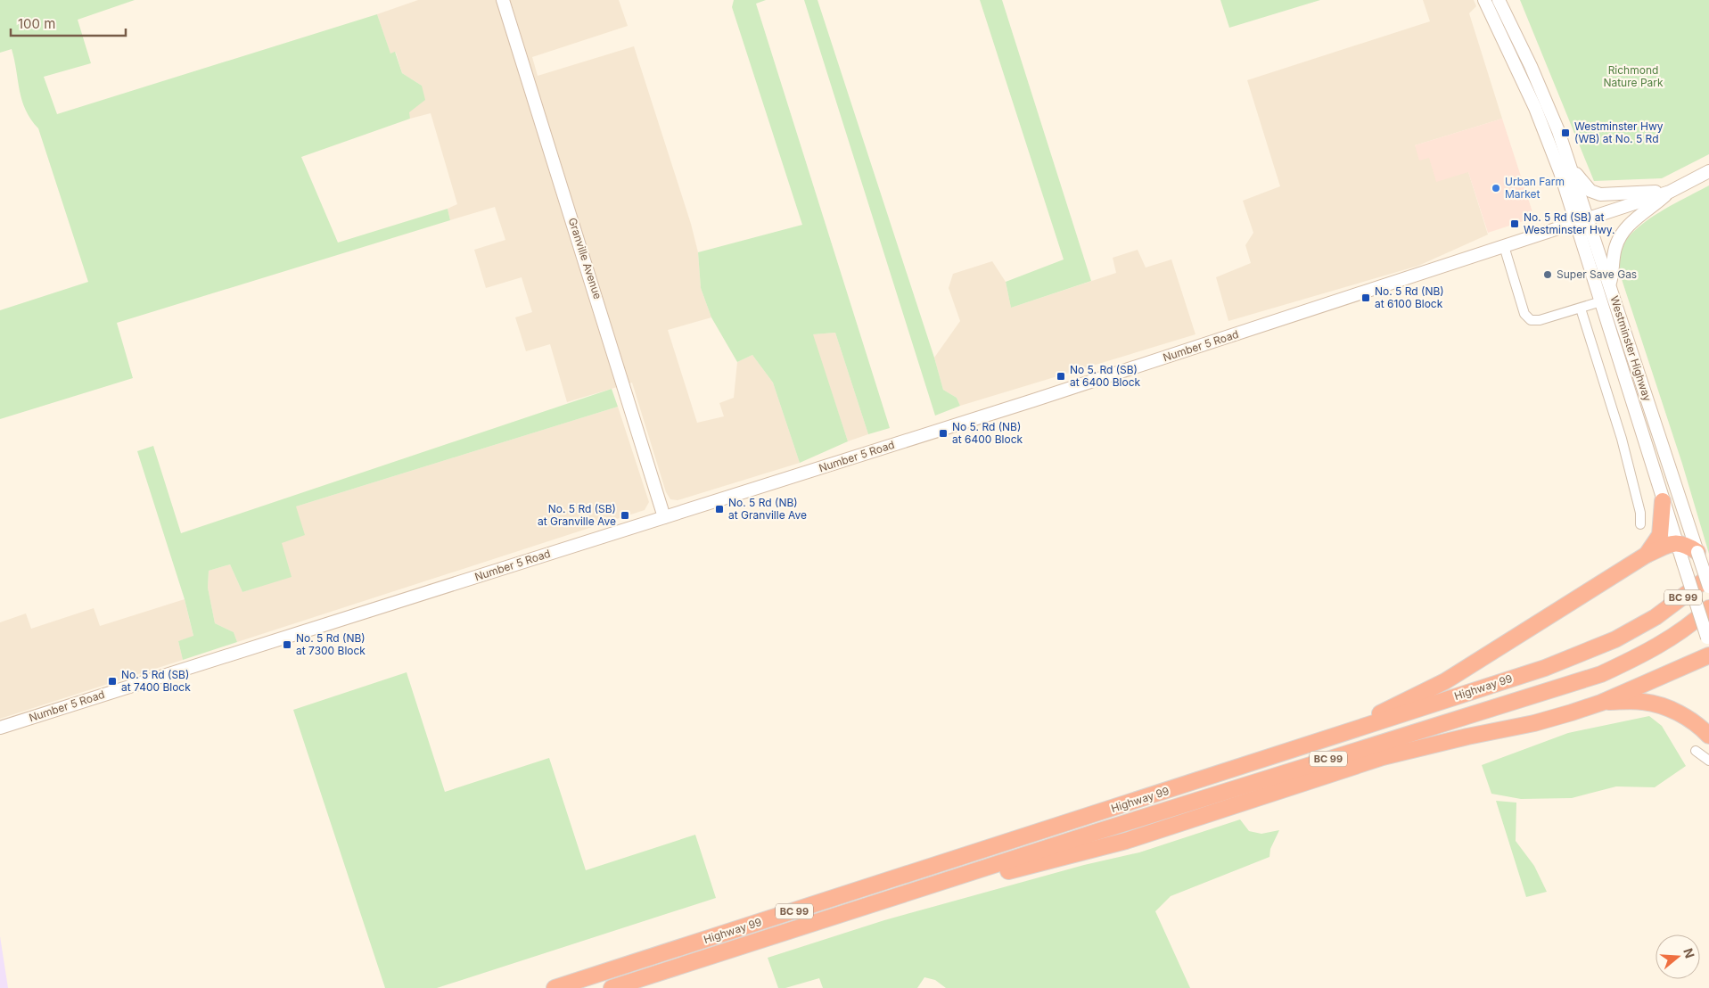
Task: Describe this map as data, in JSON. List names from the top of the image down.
{
  "streets": {
    "highway": ["BC 99", "Highway 99"],
    "main road": ["Granville Avenue", "Number 5 Road", "Westminster Highway"]
  },
  "crossings": [
    ["Granville Avenue", "Number 5 Road"],
    ["Number 5 Road", "Westminster Highway"]
  ],
  "parks": ["Richmond Nature Park"],
  "places": {
    "transit": [
      "Westminster Hwy (WB) at No. 5 Rd",
      "No. 5 Rd (SB) at Westminster Hwy.",
      "No. 5 Rd (NB) at 6100 Block",
      "No 5. Rd (SB) at 6400 Block",
      "No 5. Rd (NB) at 6400 Block",
      "No. 5 Rd (NB) at Granville Ave",
      "No. 5 Rd (SB) at Granville Ave",
      "No. 5 Rd (NB) at 7300 Block",
      "No. 5 Rd (SB) at 7400 Block"
    ],
    "other": ["Urban Farm Market", "Super Save Gas"]
  },
  "scale_bar": "100 m",
  "north": "right"
}
